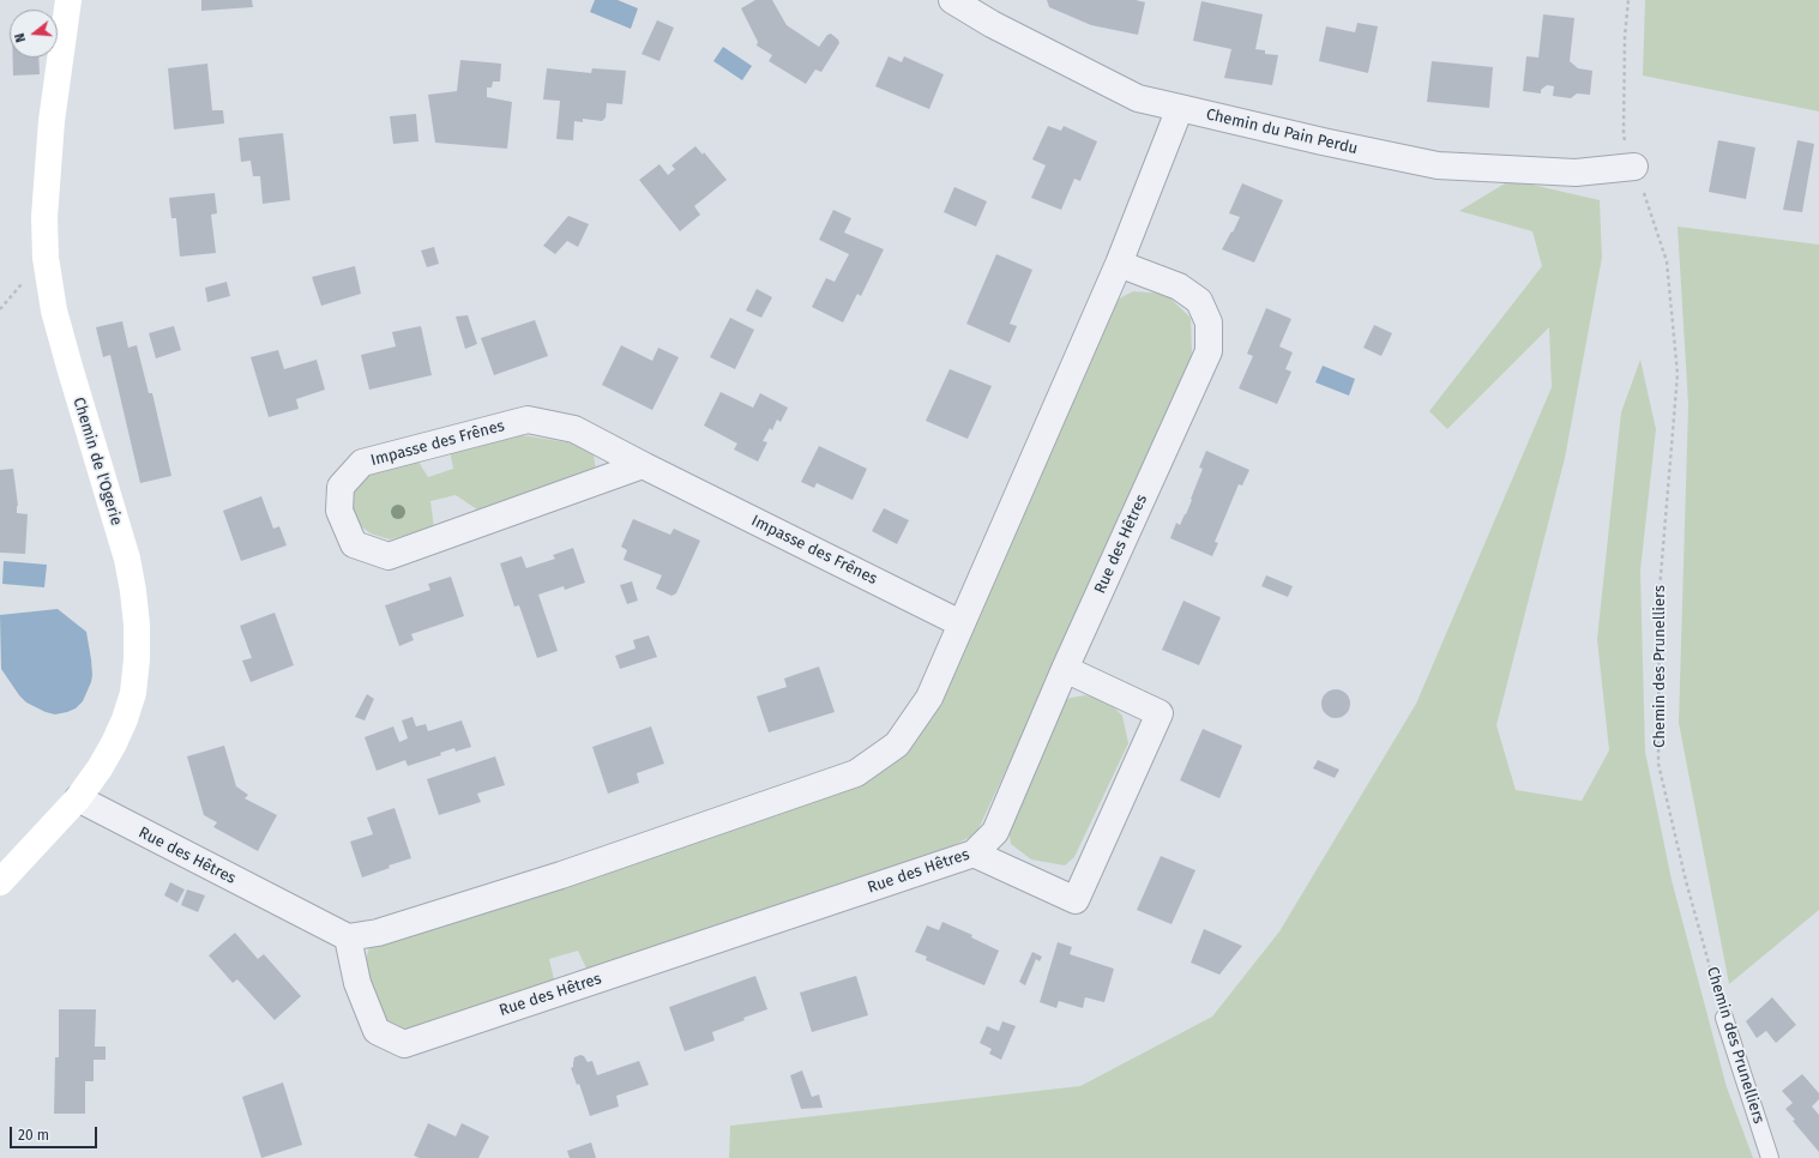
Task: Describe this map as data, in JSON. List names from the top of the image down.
{
  "streets": {
    "street": [
      "Chemin du Pain Perdu",
      "Impasse des Frênes",
      "Chemin de l'Ogerie",
      "Rue des Hêtres"
    ],
    "lane": ["Chemin des Prunelliers"]
  },
  "crossings": [
    ["Chemin du Pain Perdu", "Chemin des Prunelliers"],
    ["Chemin de l'Ogerie", "Rue des Hêtres"]
  ],
  "scale_bar": "20 m",
  "north": "left"
}
